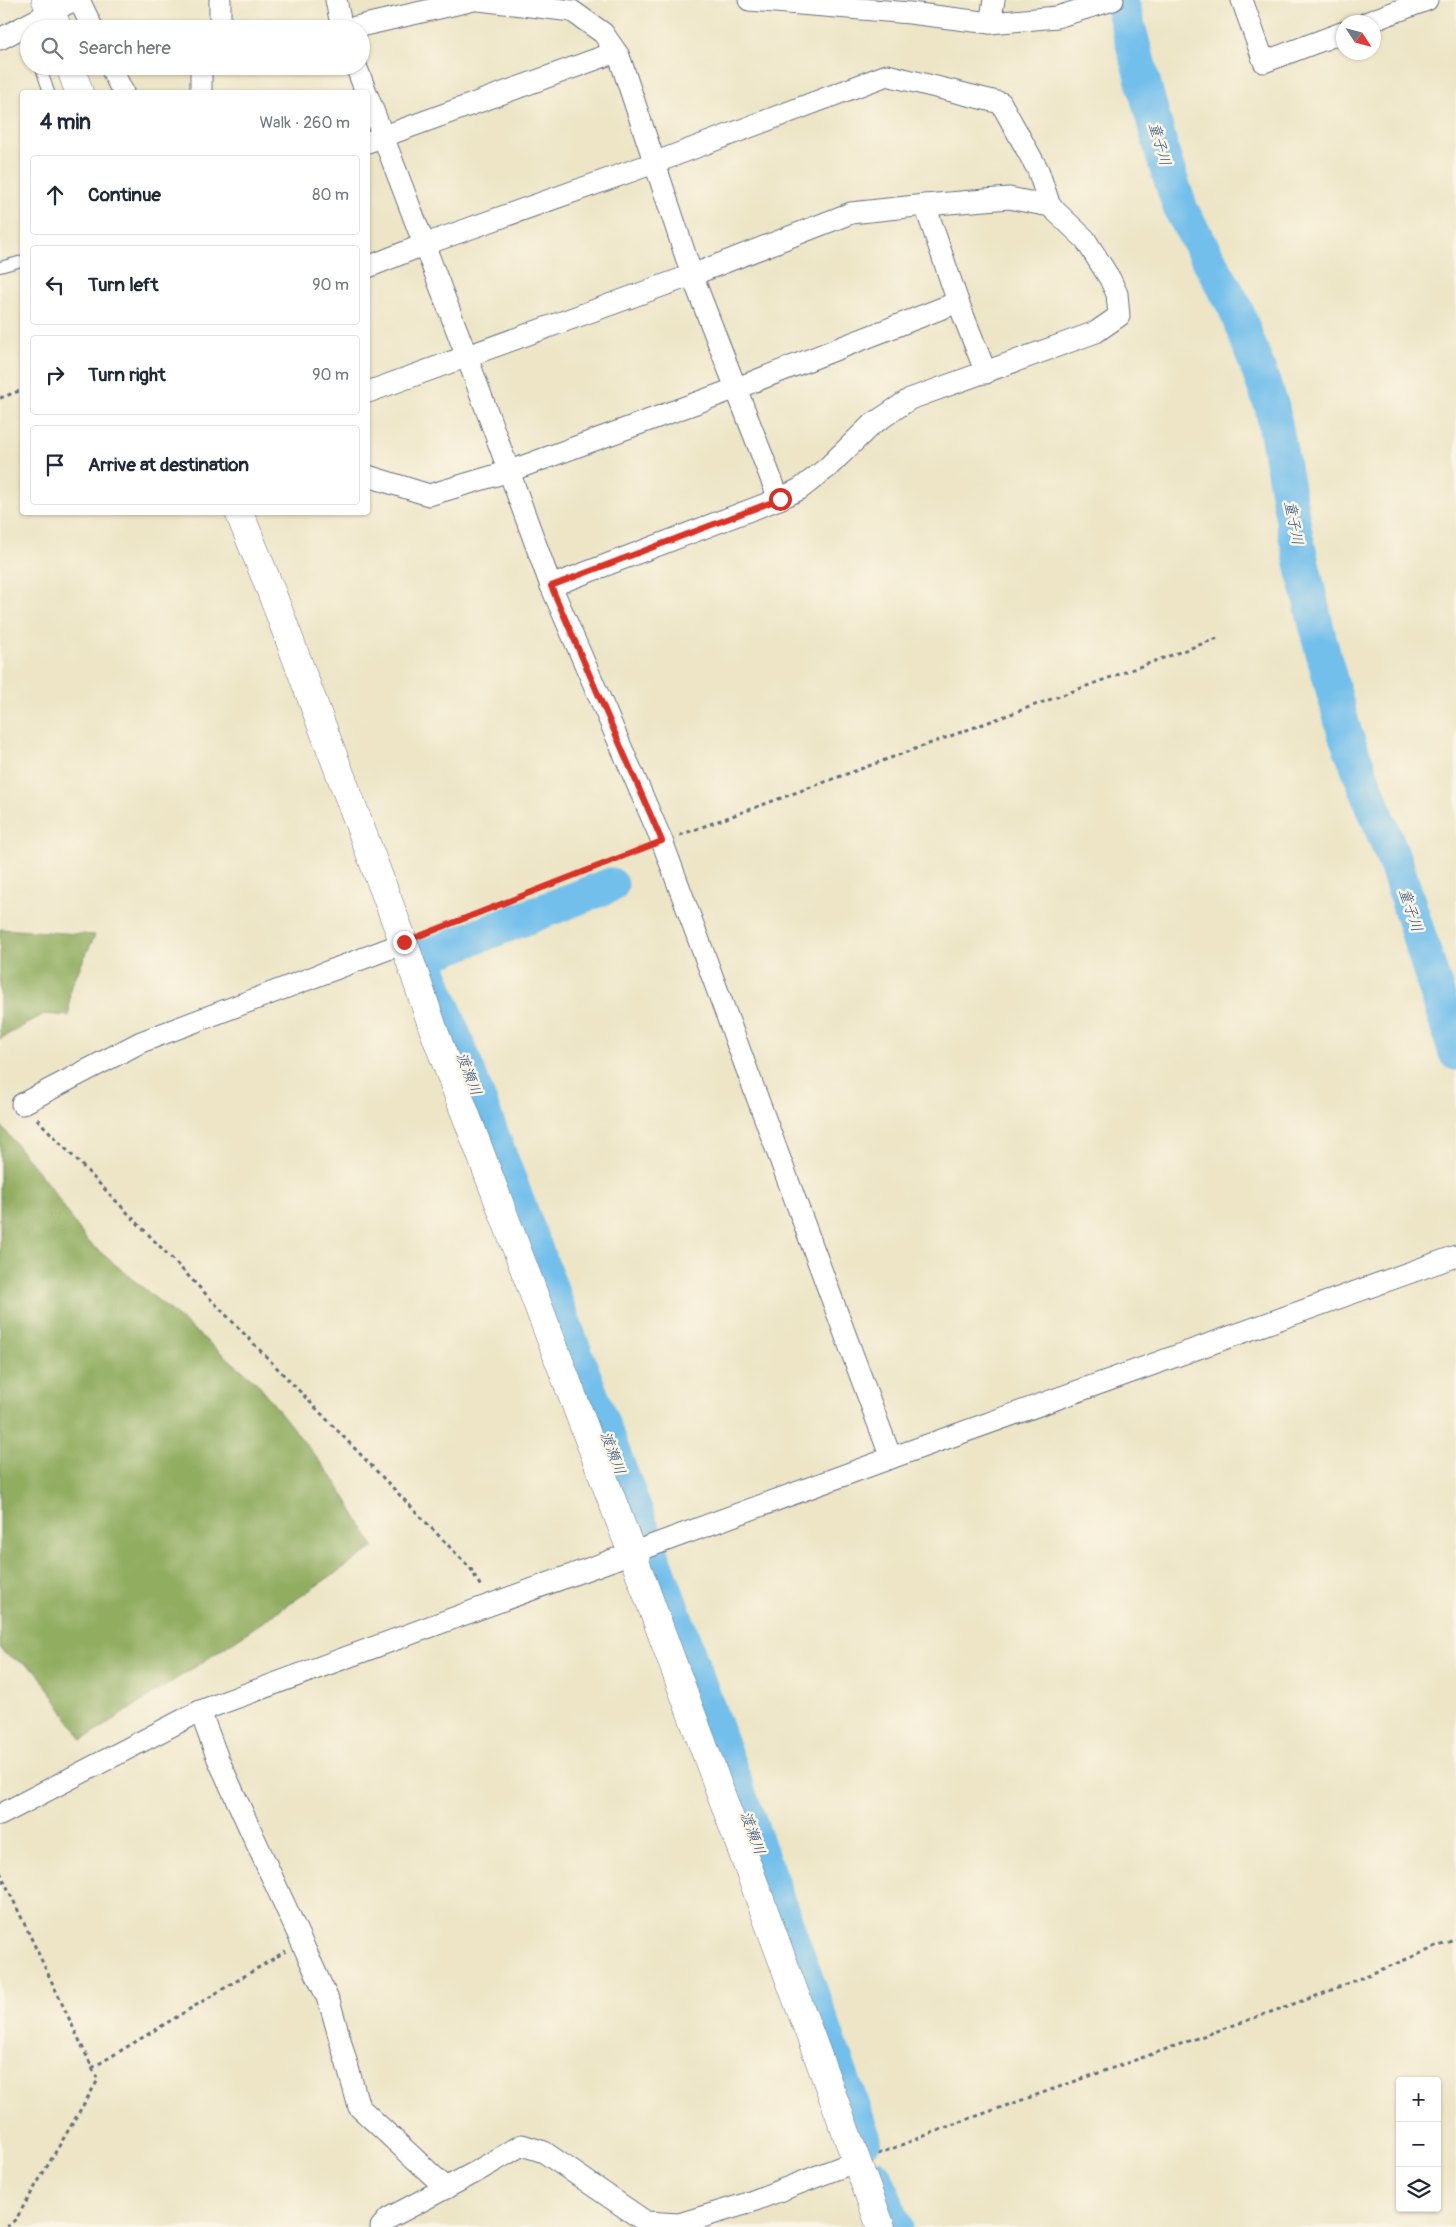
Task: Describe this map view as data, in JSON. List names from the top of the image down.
{
  "water": ["童子川", "渡瀬川"],
  "north": "bottom right",
  "page": {
    "search": "Search here",
    "heading": ["4 min", "Walk · 260 m"],
    "list": [
      ["Continue", "80 m"],
      ["Turn left", "90 m"],
      ["Turn right", "90 m"],
      "Arrive at destination"
    ],
    "map_buttons": ["+", "−"]
  }
}
